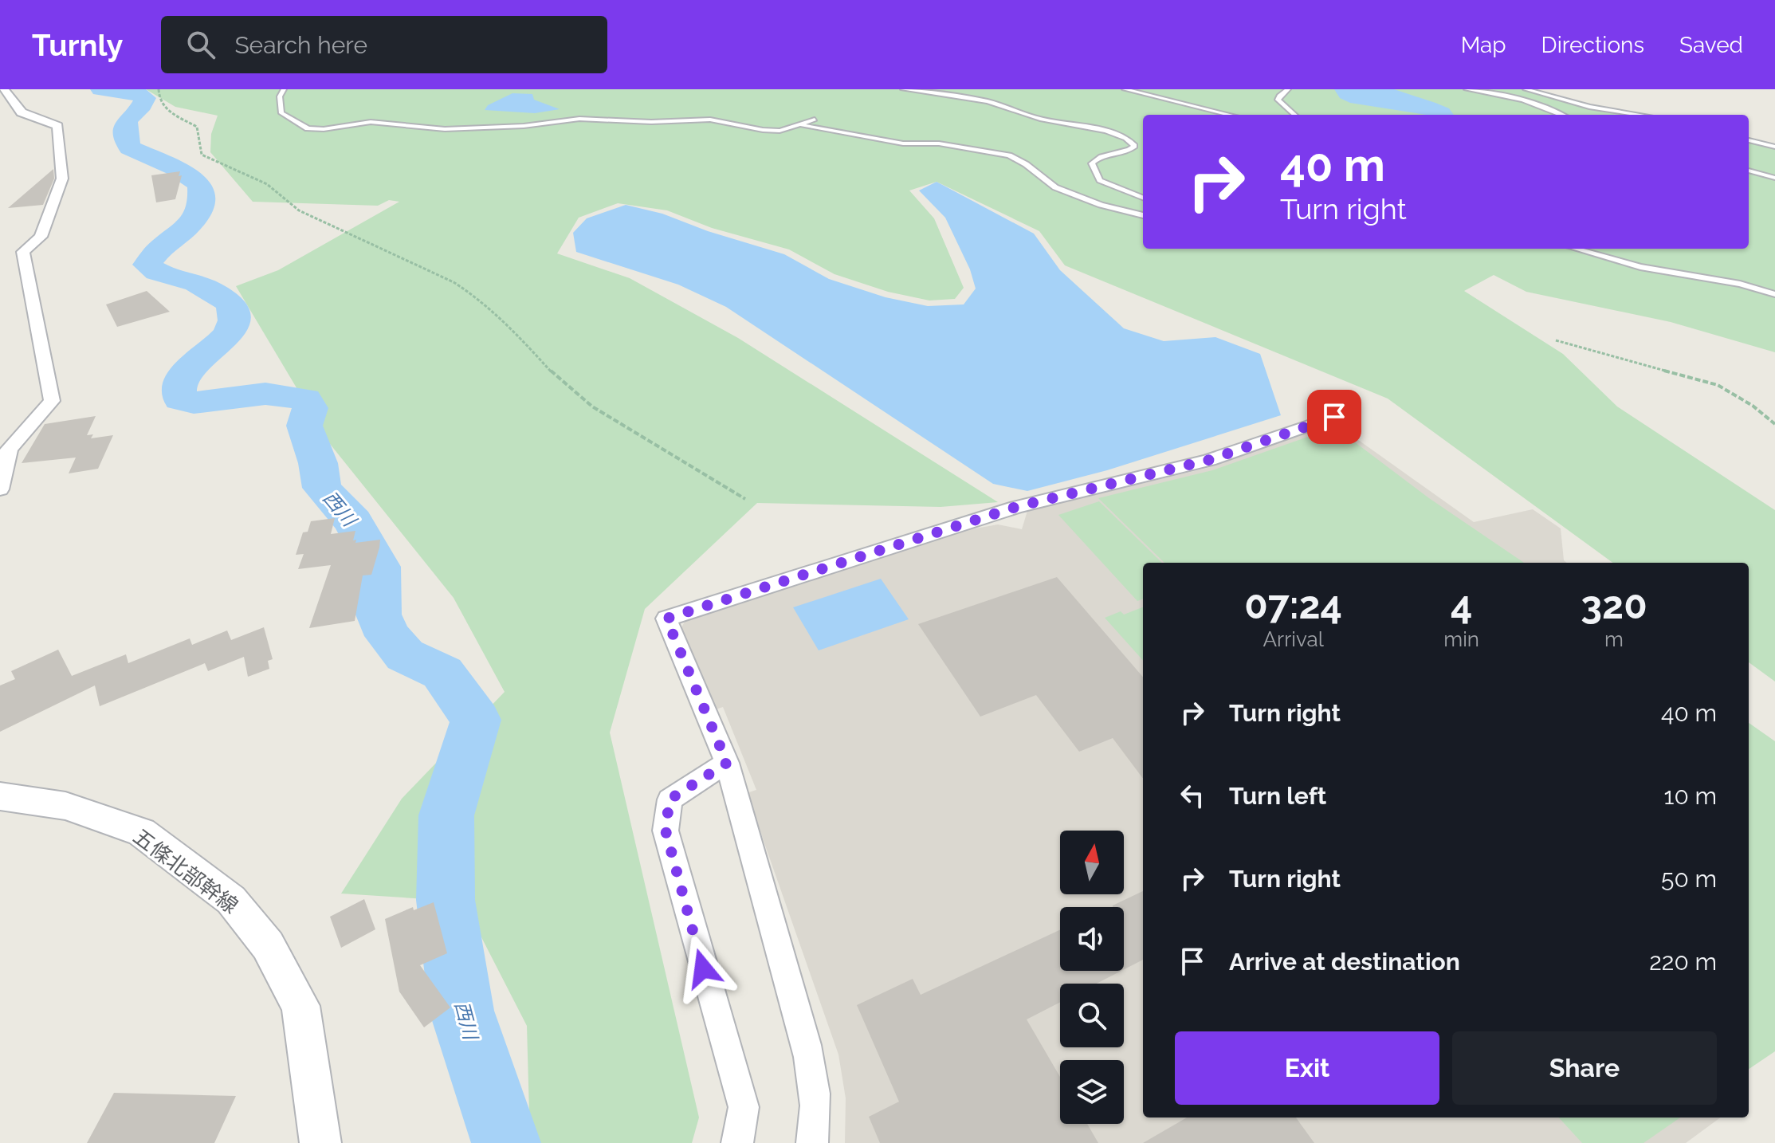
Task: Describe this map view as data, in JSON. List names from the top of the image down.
{
  "streets": {
    "street": ["五條北部幹線"]
  },
  "water": ["西川"],
  "north": "top",
  "page": {
    "header": "Turnly",
    "search": "Search here",
    "nav": ["Map", "Directions", "Saved"],
    "turn": ["40 m", "Turn right"],
    "eta": [
      "07:24",
      "Arrival",
      "4",
      "min",
      "320",
      "m"
    ],
    "list": [
      {
        "name": "Turn right",
        "value": "40 m"
      },
      {
        "name": "Turn left",
        "value": "10 m"
      },
      {
        "name": "Turn right",
        "value": "50 m"
      },
      {
        "name": "Arrive at destination",
        "value": "220 m"
      }
    ],
    "buttons": ["Exit", "Share"]
  }
}
